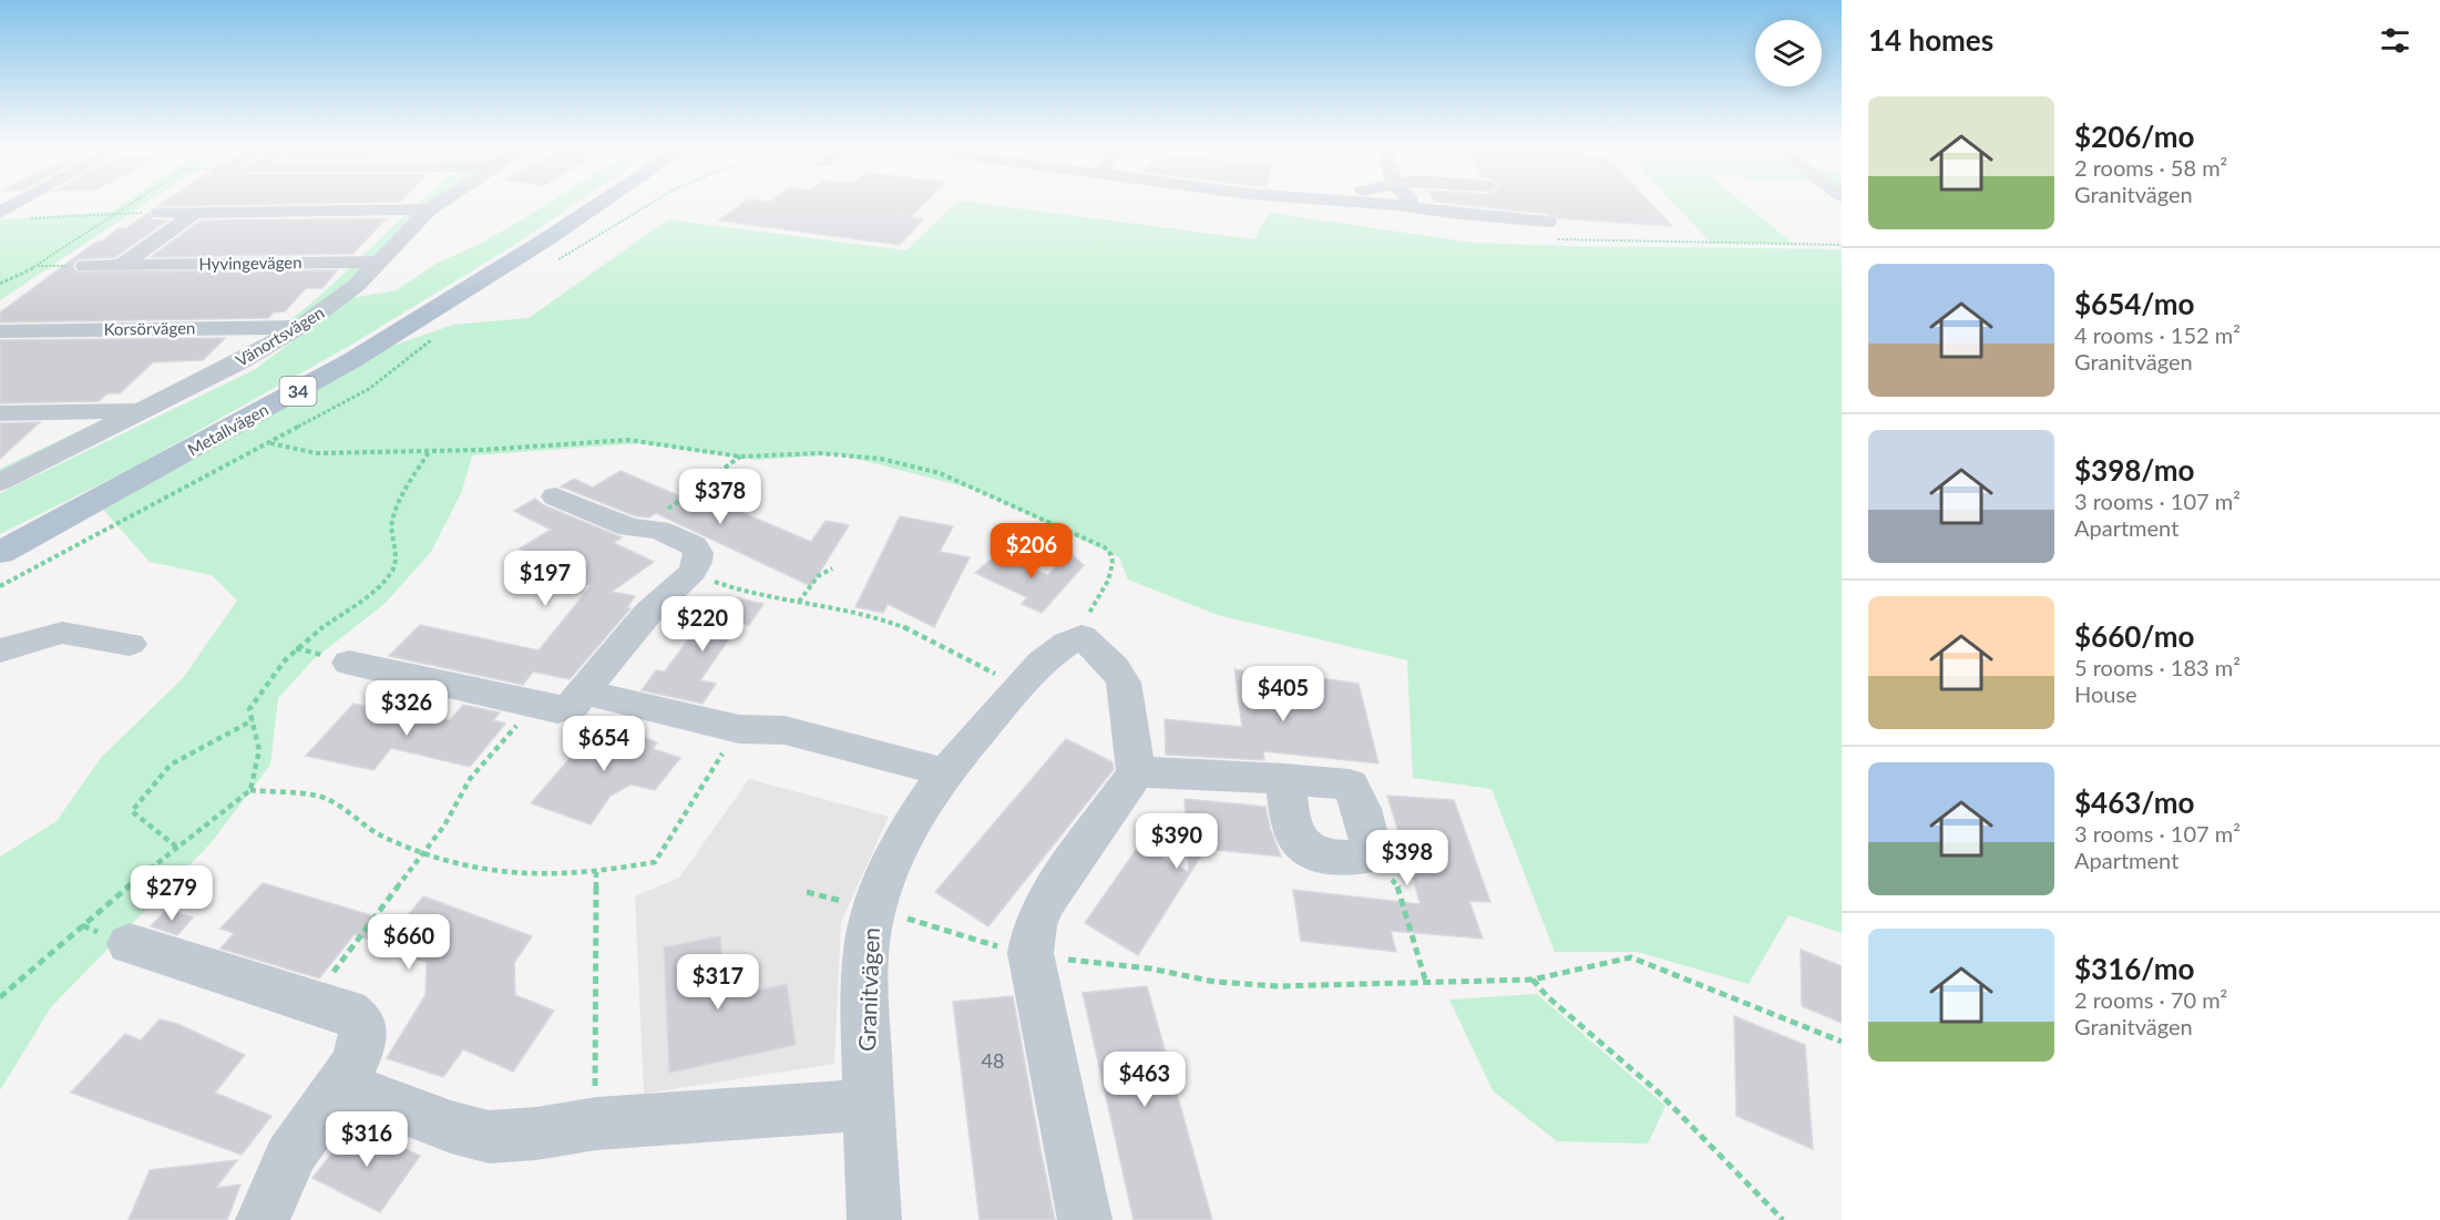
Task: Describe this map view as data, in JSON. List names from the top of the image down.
{
  "streets": {
    "main road": ["34", "Metallvägen"],
    "street": [
      "Hyvingevägen",
      "Korsörvägen",
      "Vänortsvägen",
      "Granitvägen"
    ]
  },
  "crossings": [
    ["Hyvingevägen", "Vänortsvägen"],
    ["Korsörvägen", "Vänortsvägen"]
  ],
  "house_numbers": ["48"],
  "page": {
    "heading": "14 homes",
    "list": [
      {
        "name": "$206/mo",
        "note": "2 rooms · 58 m² · Granitvägen"
      },
      {
        "name": "$654/mo",
        "note": "4 rooms · 152 m² · Granitvägen"
      },
      {
        "name": "$398/mo",
        "note": "3 rooms · 107 m² · Apartment"
      },
      {
        "name": "$660/mo",
        "note": "5 rooms · 183 m² · House"
      },
      {
        "name": "$463/mo",
        "note": "3 rooms · 107 m² · Apartment"
      },
      {
        "name": "$316/mo",
        "note": "2 rooms · 70 m² · Granitvägen"
      }
    ],
    "price": [
      "$378",
      "$206",
      "$197",
      "$220",
      "$405",
      "$326",
      "$654",
      "$390",
      "$398",
      "$279",
      "$660",
      "$317",
      "$463",
      "$316"
    ]
  }
}
